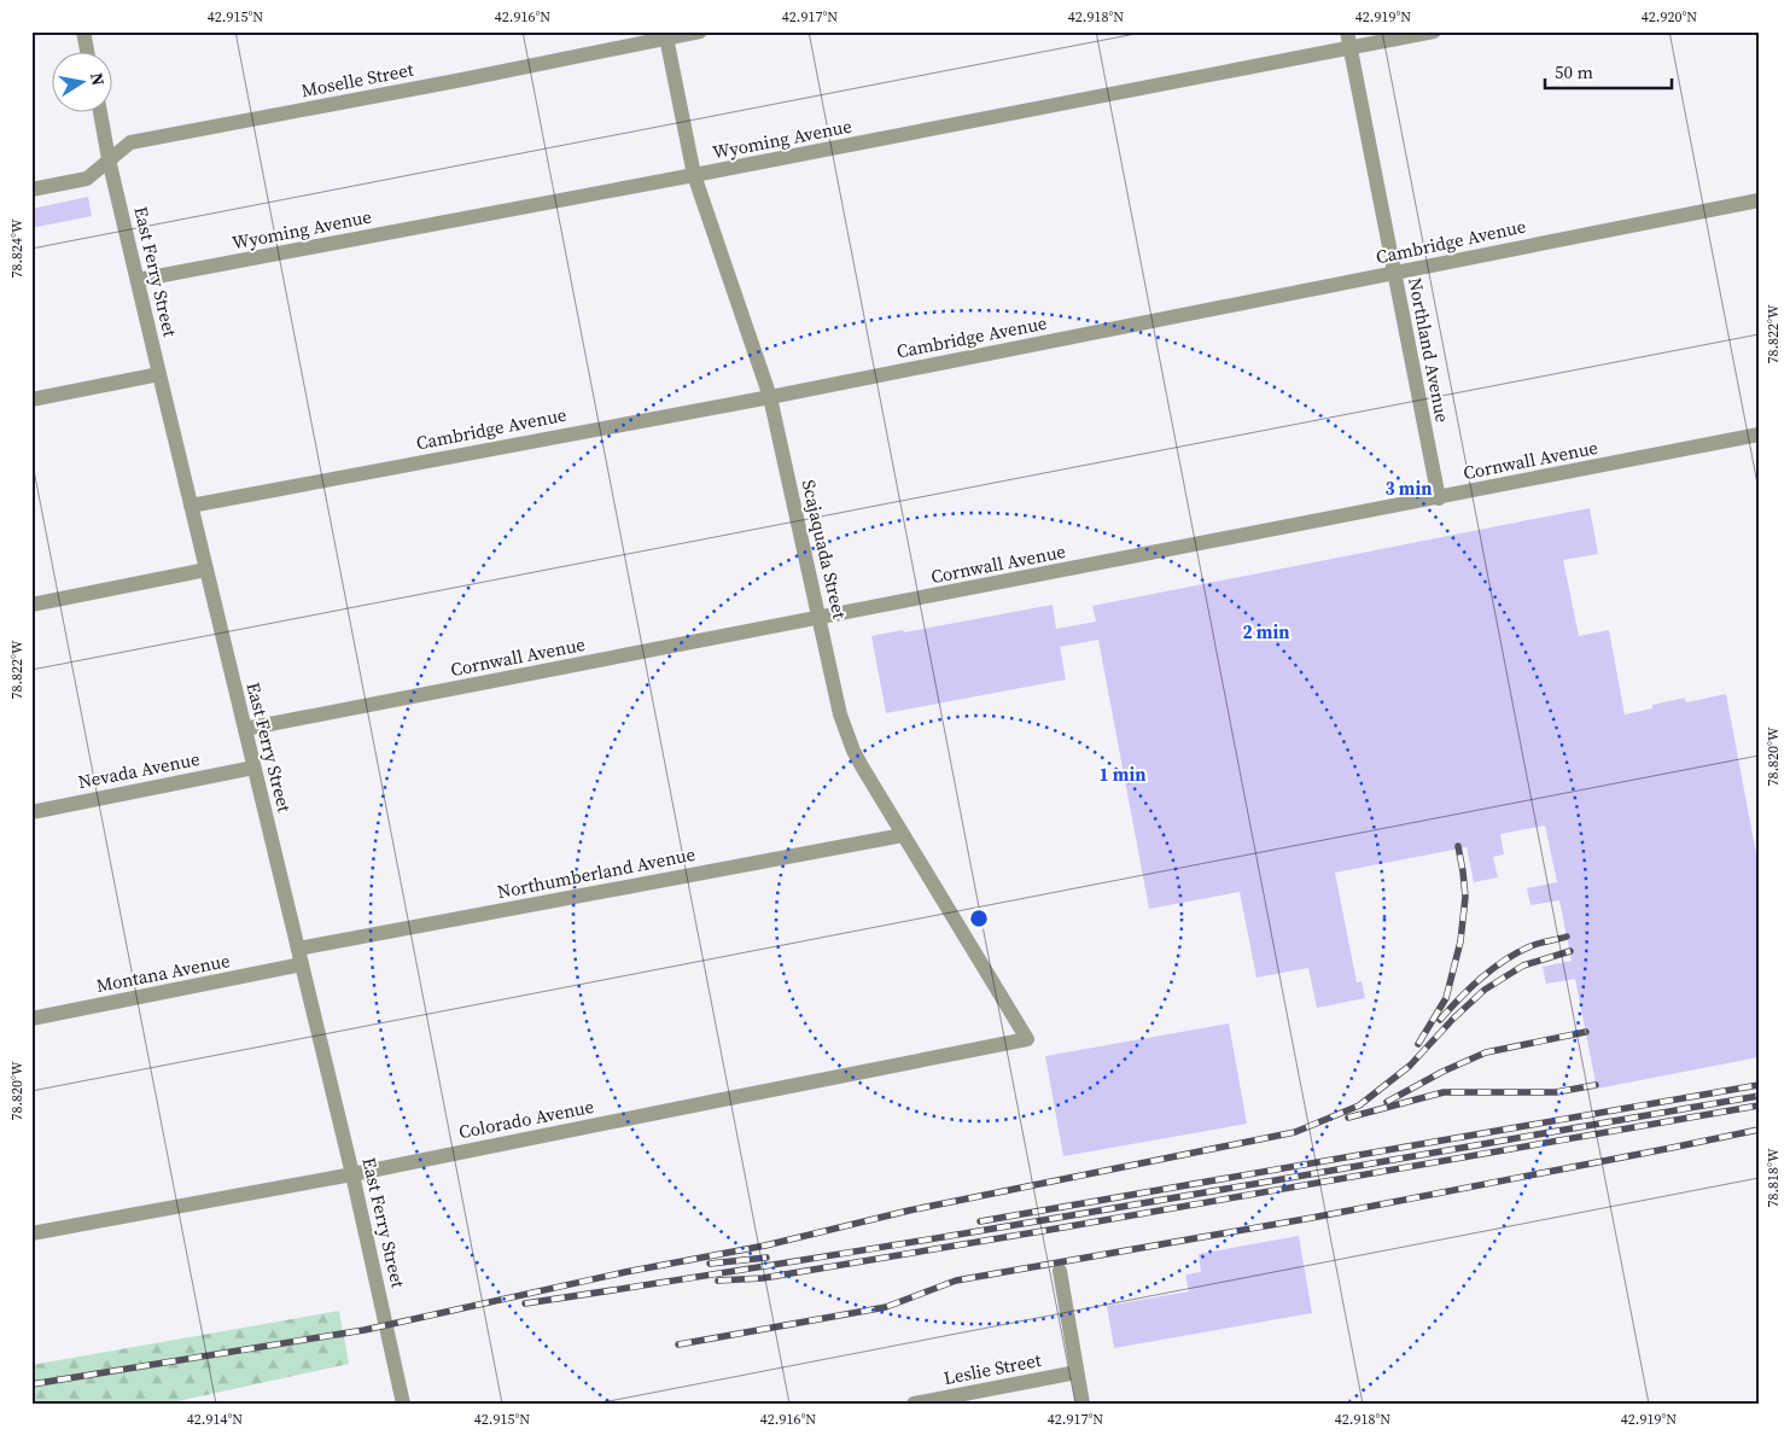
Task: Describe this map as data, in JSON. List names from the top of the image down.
{
  "streets": {
    "street": [
      "Moselle Street",
      "Wyoming Avenue",
      "Cambridge Avenue",
      "East Ferry Street",
      "Northland Avenue",
      "Cornwall Avenue",
      "Scajaquada Street",
      "Nevada Avenue",
      "Northumberland Avenue",
      "Montana Avenue",
      "Colorado Avenue",
      "Leslie Street"
    ]
  },
  "crossings": [
    ["Moselle Street", "East Ferry Street"],
    ["Moselle Street", "Scajaquada Street"],
    ["Wyoming Avenue", "East Ferry Street"],
    ["Wyoming Avenue", "Northland Avenue"],
    ["Wyoming Avenue", "Scajaquada Street"],
    ["Cambridge Avenue", "East Ferry Street"],
    ["Cambridge Avenue", "Northland Avenue"],
    ["Cambridge Avenue", "Scajaquada Street"],
    ["East Ferry Street", "Cornwall Avenue"],
    ["East Ferry Street", "Nevada Avenue"],
    ["East Ferry Street", "Northumberland Avenue"],
    ["East Ferry Street", "Montana Avenue"],
    ["East Ferry Street", "Colorado Avenue"],
    ["Northland Avenue", "Cornwall Avenue"],
    ["Cornwall Avenue", "Scajaquada Street"],
    ["Scajaquada Street", "Northumberland Avenue"],
    ["Scajaquada Street", "Colorado Avenue"]
  ],
  "scale_bar": "50 m",
  "north": "right",
  "coordinates": [
    "42.915°N",
    "42.916°N",
    "42.917°N",
    "42.918°N",
    "42.919°N",
    "42.920°N",
    "78.824°W",
    "78.822°W",
    "78.820°W",
    "78.818°W",
    "42.914°N"
  ],
  "rings": ["3 min", "2 min", "1 min"]
}
